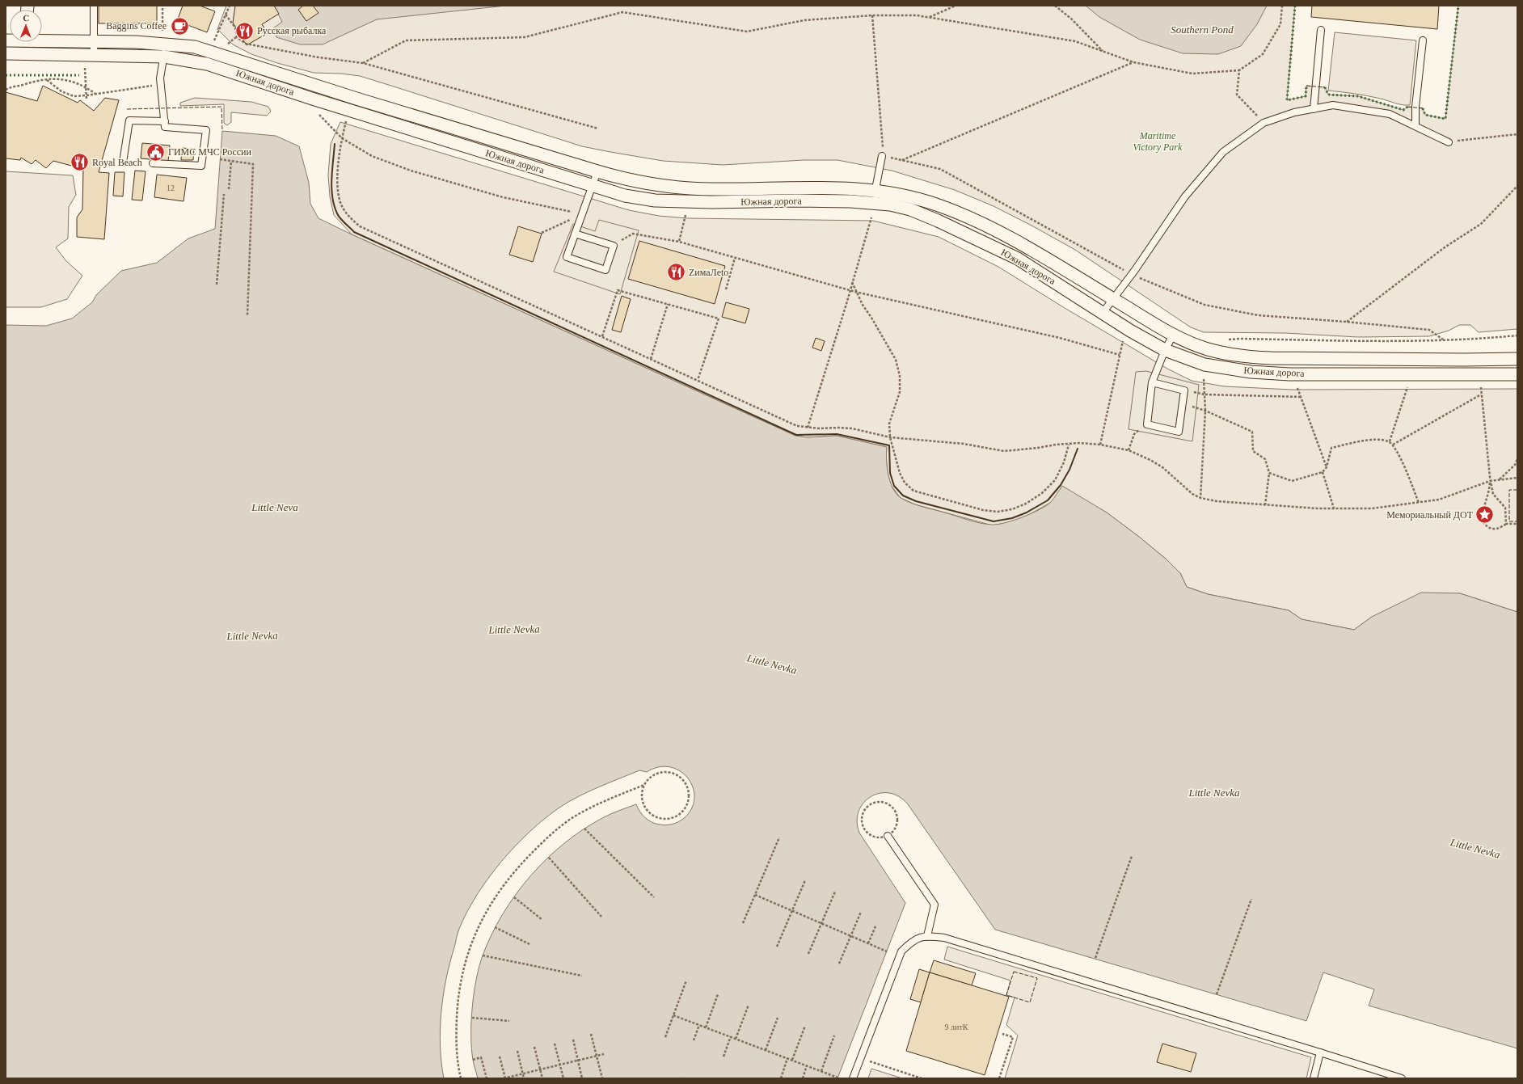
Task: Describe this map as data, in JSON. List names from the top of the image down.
{
  "streets": {
    "street": ["Южная дорога"]
  },
  "water": ["Southern Pond", "Little Neva", "Little Nevka"],
  "parks": ["Maritime Victory Park"],
  "places": {
    "cafe": ["Baggins Coffee"],
    "restaurant": ["Русская рыбалка", "Royal Beach", "ZимаЛеtо"],
    "public building": ["ГИМС МЧС России"],
    "place": ["Мемориальный ДОТ"]
  },
  "house_numbers": ["12", "9 литК"],
  "north": "top"
}
